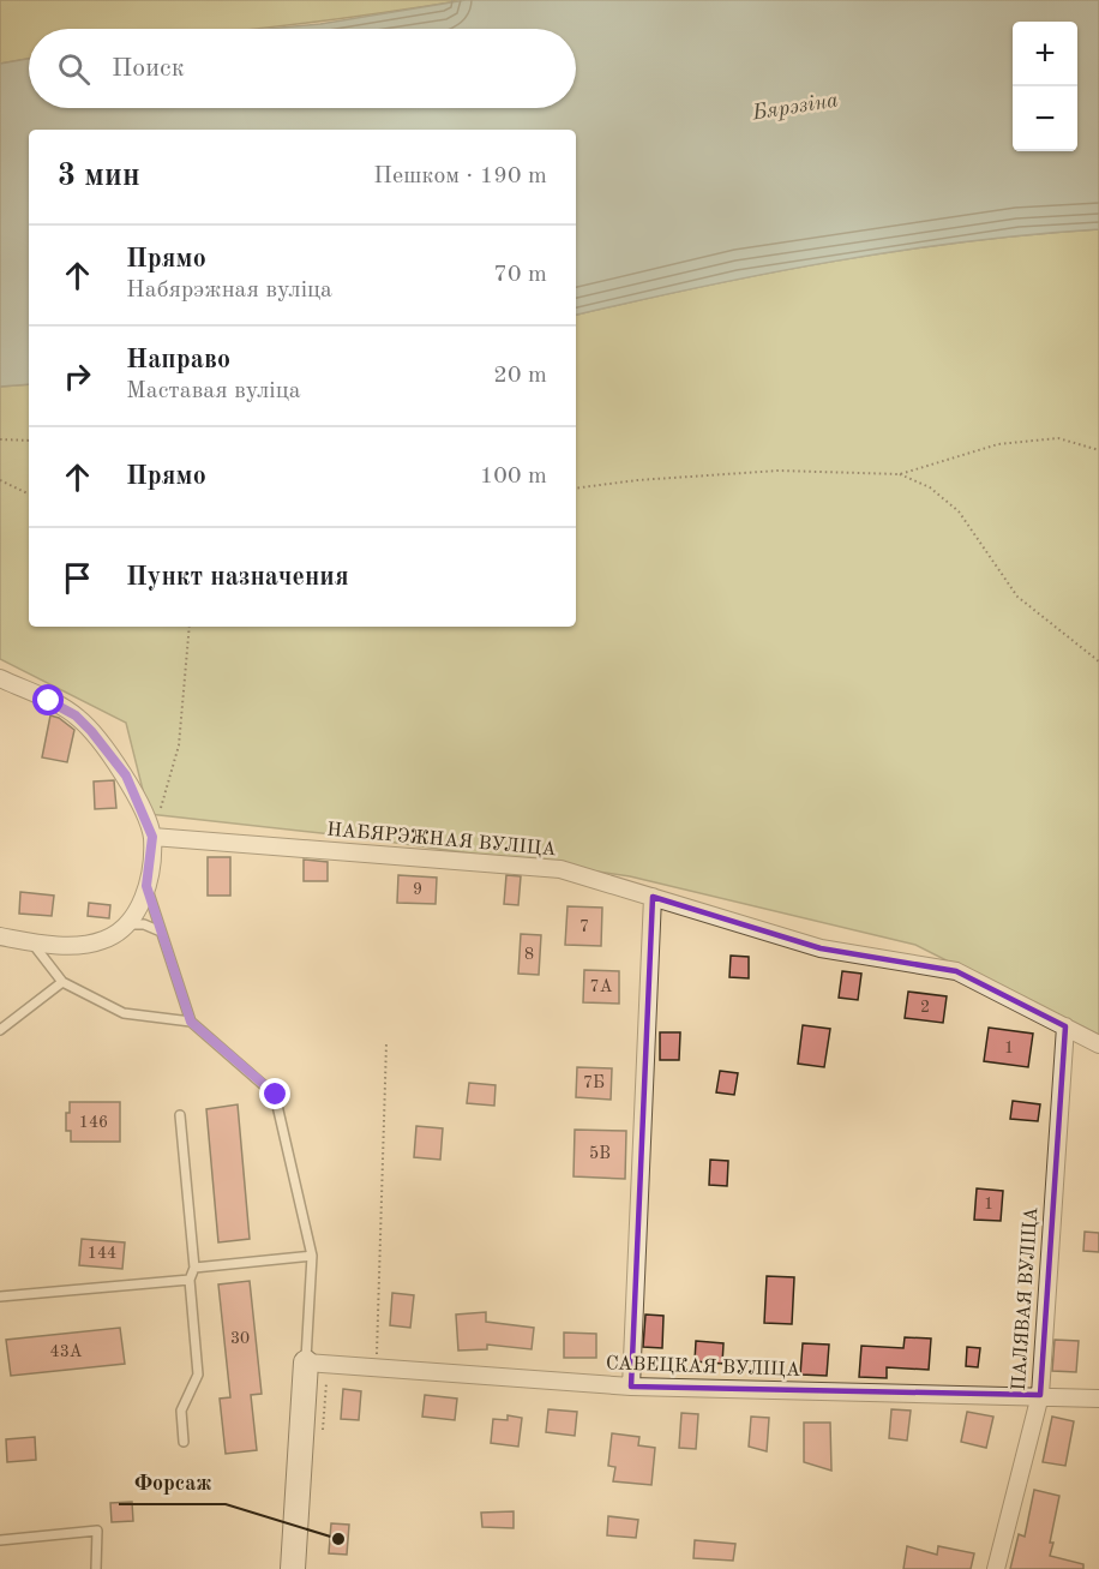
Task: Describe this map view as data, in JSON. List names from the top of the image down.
{
  "streets": {
    "street": ["НАБЯРЭЖНАЯ ВУЛІЦА", "ПАЛЯВАЯ ВУЛІЦА", "САВЕЦКАЯ ВУЛІЦА"]
  },
  "crossings": [
    ["НАБЯРЭЖНАЯ ВУЛІЦА", "ПАЛЯВАЯ ВУЛІЦА"],
    ["ПАЛЯВАЯ ВУЛІЦА", "САВЕЦКАЯ ВУЛІЦА"]
  ],
  "water": ["Бярэзіна"],
  "places": ["Форсаж"],
  "house_numbers": [
    "9",
    "7",
    "8",
    "7А",
    "2",
    "1",
    "7Б",
    "146",
    "5В",
    "1",
    "144",
    "30",
    "43А"
  ],
  "page": {
    "map_buttons": ["+", "−"],
    "search": "Поиск",
    "heading": ["3 мин", "Пешком · 190 m"],
    "list": [
      ["Прямо", "Набярэжная вуліца", "70 m"],
      ["Направо", "Маставая вуліца", "20 m"],
      ["Прямо", "100 m"],
      "Пункт назначения"
    ]
  }
}
